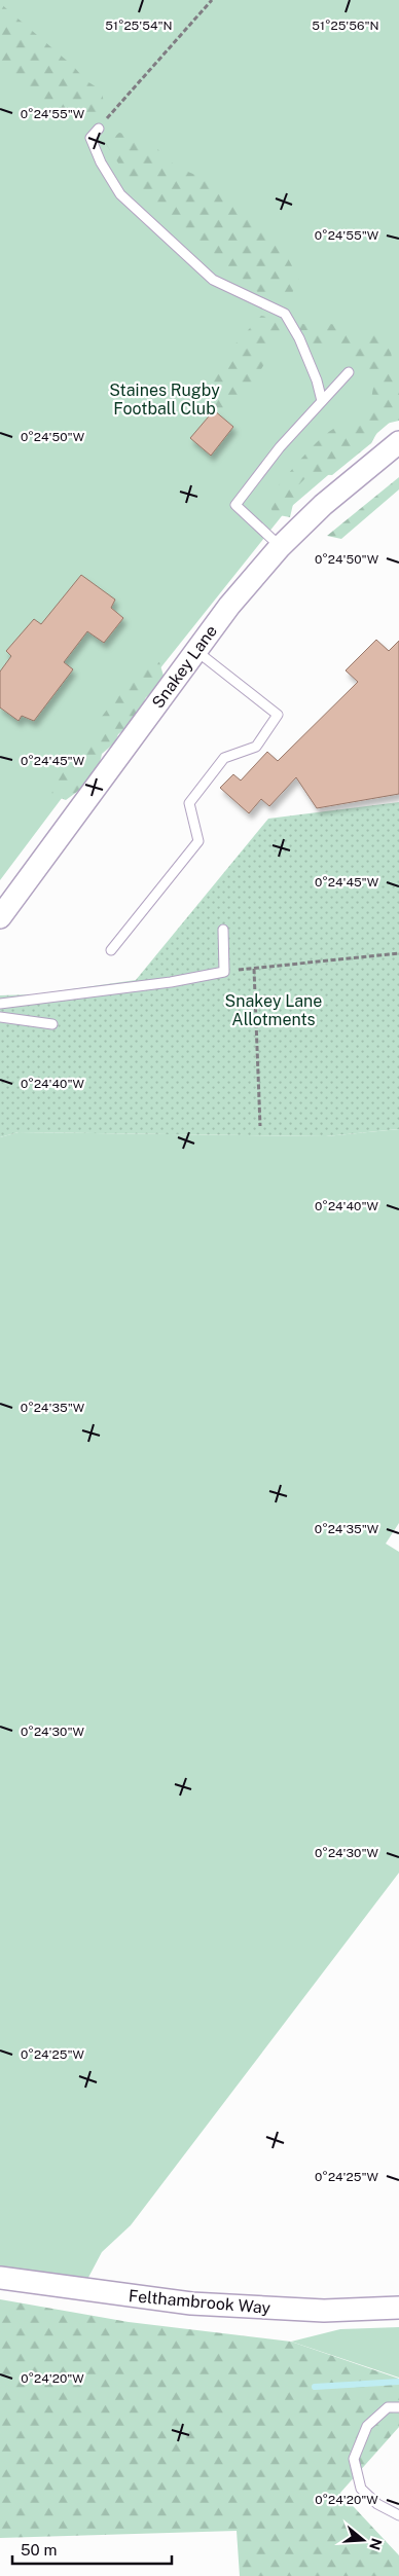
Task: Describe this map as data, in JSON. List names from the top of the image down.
{
  "streets": {
    "street": ["Snakey Lane", "Felthambrook Way"]
  },
  "parks": ["Staines Rugby Football Club", "Snakey Lane Allotments"],
  "scale_bar": "50 m",
  "north": "right",
  "coordinates": [
    "51°25'54\"N",
    "51°25'56\"N",
    "0°24'55\"W",
    "0°24'50\"W",
    "0°24'45\"W",
    "0°24'40\"W",
    "0°24'35\"W",
    "0°24'30\"W",
    "0°24'25\"W",
    "0°24'20\"W"
  ]
}
